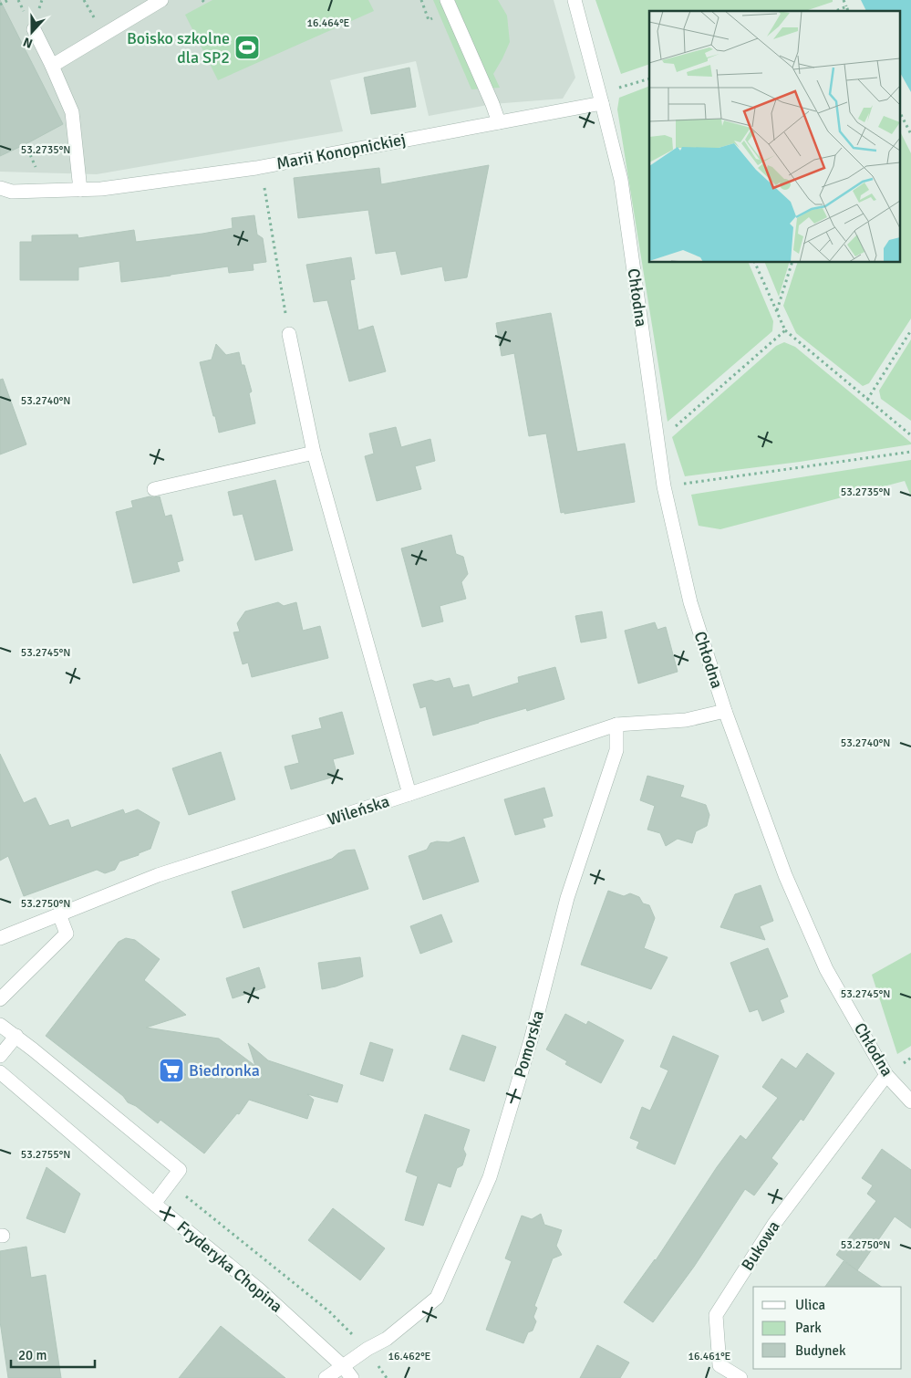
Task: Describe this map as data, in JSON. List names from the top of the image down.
{
  "streets": {
    "street": [
      "Marii Konopnickiej",
      "Chłodna",
      "Wileńska",
      "Pomorska",
      "Bukowa",
      "Fryderyka Chopina"
    ]
  },
  "crossings": [
    ["Marii Konopnickiej", "Chłodna"],
    ["Chłodna", "Wileńska"],
    ["Chłodna", "Bukowa"],
    ["Wileńska", "Pomorska"],
    ["Pomorska", "Fryderyka Chopina"]
  ],
  "places": {
    "sports": ["Boisko szkolne dla SP2"],
    "supermarket": ["Biedronka"]
  },
  "legend": ["Ulica", "Park", "Budynek"],
  "scale_bar": "20 m",
  "north": "bottom",
  "coordinates": [
    "16.464°E",
    "53.2735°N",
    "53.2740°N",
    "53.2745°N",
    "53.2750°N",
    "53.2755°N",
    "16.462°E",
    "16.461°E"
  ]
}
